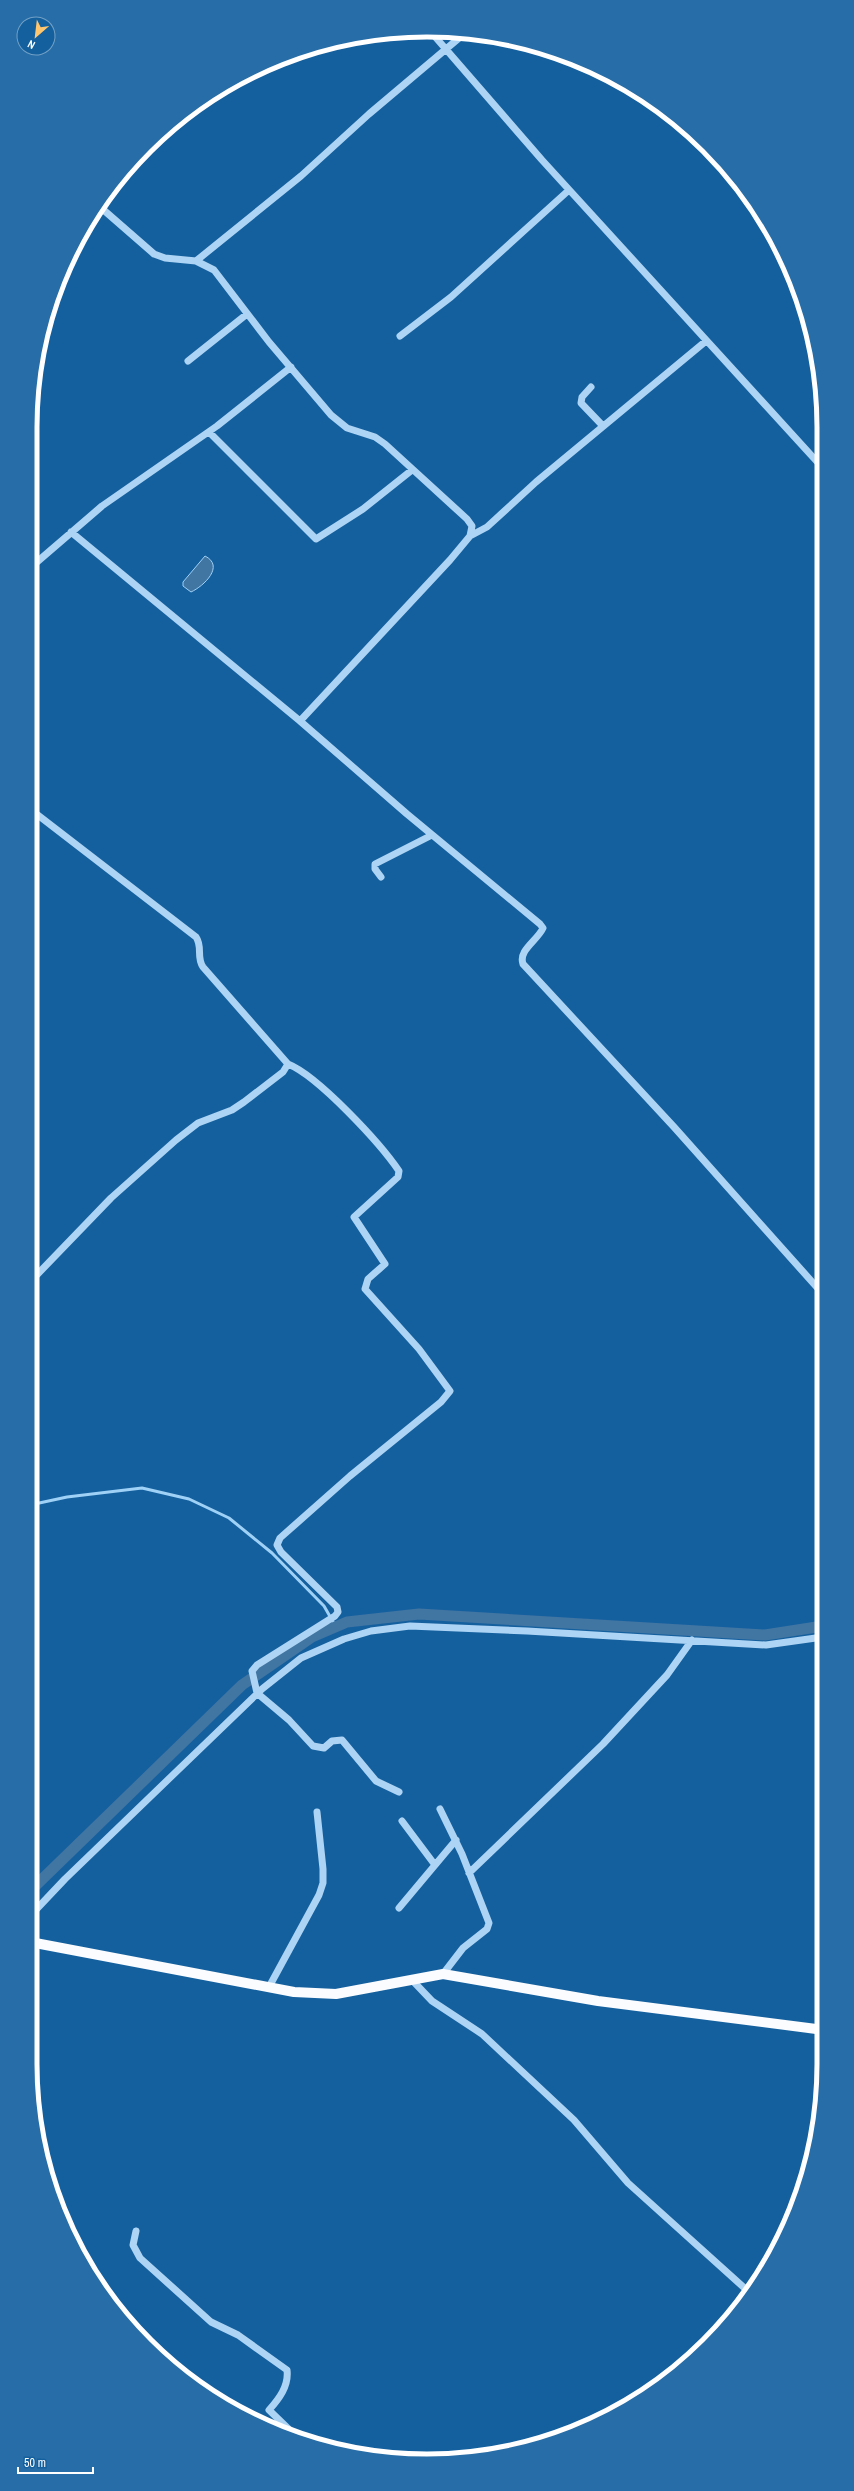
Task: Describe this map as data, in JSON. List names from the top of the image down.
{
  "scale_bar": "50 m",
  "north": "bottom left"
}
